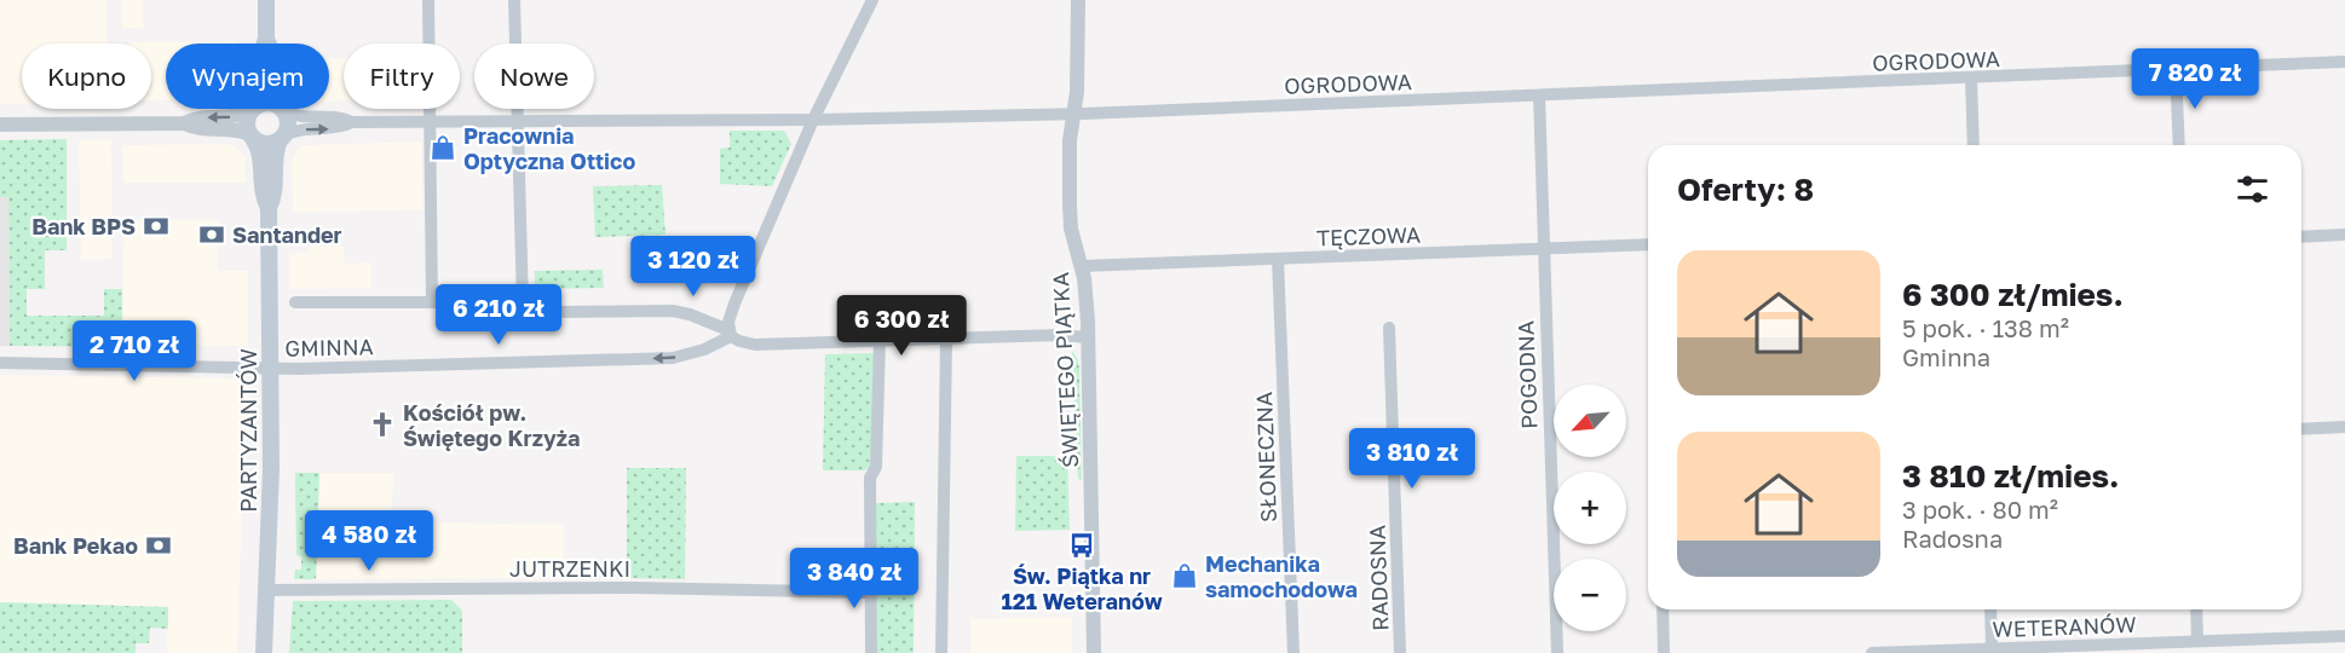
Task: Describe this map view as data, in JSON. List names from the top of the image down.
{
  "streets": {
    "main road": ["PARTYZANTÓW"],
    "street": [
      "OGRODOWA",
      "TĘCZOWA",
      "GMINNA",
      "ŚWIĘTEGO PIĄTKA",
      "POGODNA",
      "SŁONECZNA",
      "JUTRZENKI",
      "RADOSNA",
      "WETERANÓW"
    ]
  },
  "crossings": [
    ["OGRODOWA", "ŚWIĘTEGO PIĄTKA"],
    ["OGRODOWA", "POGODNA"],
    ["OGRODOWA", "PARTYZANTÓW"],
    ["TĘCZOWA", "ŚWIĘTEGO PIĄTKA"],
    ["TĘCZOWA", "POGODNA"],
    ["TĘCZOWA", "SŁONECZNA"],
    ["GMINNA", "PARTYZANTÓW"],
    ["PARTYZANTÓW", "JUTRZENKI"]
  ],
  "places": {
    "shop": ["Pracownia Optyczna Ottico", "Mechanika samochodowa"],
    "bank": ["Bank BPS", "Santander", "Bank Pekao"],
    "church": ["Kościół pw. Świętego Krzyża"],
    "bus stop": ["Św. Piątka nr 121 Weteranów"]
  },
  "north": "bottom left",
  "page": {
    "chip": [
      "Kupno",
      "Wynajem",
      "Filtry",
      "Nowe"
    ],
    "price": [
      "7 820 zł",
      "3 120 zł",
      "6 210 zł",
      "6 300 zł",
      "2 710 zł",
      "3 810 zł",
      "4 580 zł",
      "3 840 zł"
    ],
    "heading": "Oferty: 8",
    "list": [
      {
        "name": "6 300 zł/mies.",
        "note": "5 pok. · 138 m² · Gminna"
      },
      {
        "name": "3 810 zł/mies.",
        "note": "3 pok. · 80 m² · Radosna"
      }
    ],
    "map_buttons": ["+", "−"]
  }
}
